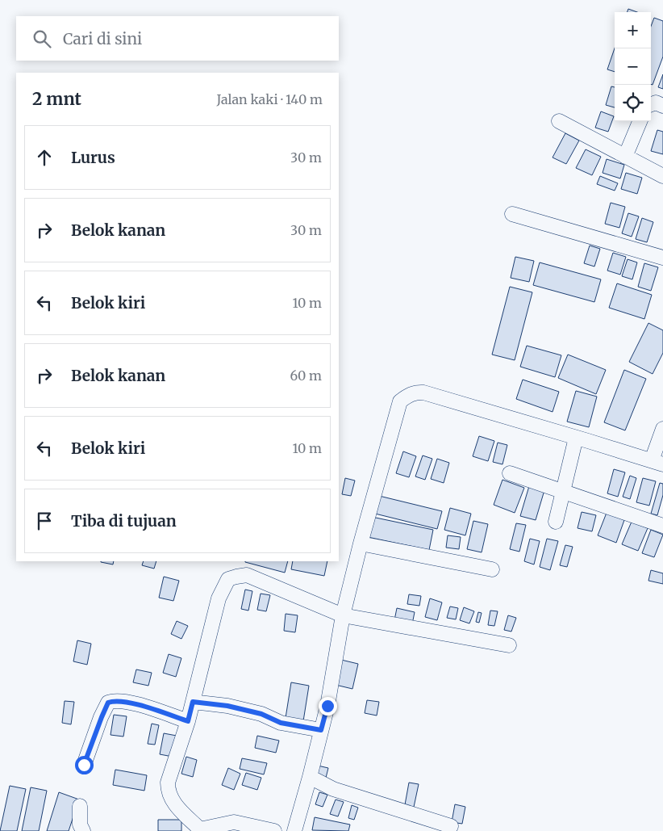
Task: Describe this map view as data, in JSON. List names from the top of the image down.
{
  "page": {
    "map_buttons": ["+", "−"],
    "search": "Cari di sini",
    "heading": ["2 mnt", "Jalan kaki · 140 m"],
    "list": [
      ["Lurus", "30 m"],
      ["Belok kanan", "30 m"],
      ["Belok kiri", "10 m"],
      ["Belok kanan", "60 m"],
      ["Belok kiri", "10 m"],
      "Tiba di tujuan"
    ]
  }
}
